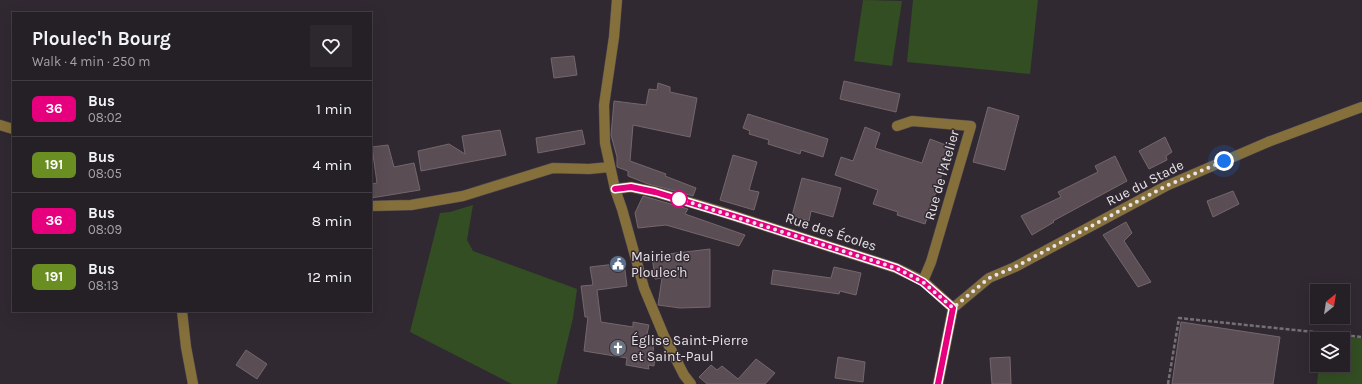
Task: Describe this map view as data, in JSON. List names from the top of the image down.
{
  "streets": {
    "street": ["Rue de l'Atelier", "Rue du Stade", "Rue des Écoles"]
  },
  "crossings": [
    ["Rue de l'Atelier", "Rue des Écoles"],
    ["Rue du Stade", "Rue des Écoles"]
  ],
  "places": {
    "public building": ["Mairie de Ploulec'h"],
    "church": ["Église Saint-Pierre et Saint-Paul"]
  },
  "lines": ["bus line 36"],
  "north": "top right",
  "page": {
    "heading": ["Ploulec'h Bourg", "Walk · 4 min · 250 m"],
    "list": [
      {
        "mark": "36",
        "name": "Bus",
        "note": "08:02",
        "value": "1 min"
      },
      {
        "mark": "191",
        "name": "Bus",
        "note": "08:05",
        "value": "4 min"
      },
      {
        "mark": "36",
        "name": "Bus",
        "note": "08:09",
        "value": "8 min"
      },
      {
        "mark": "191",
        "name": "Bus",
        "note": "08:13",
        "value": "12 min"
      }
    ]
  }
}
